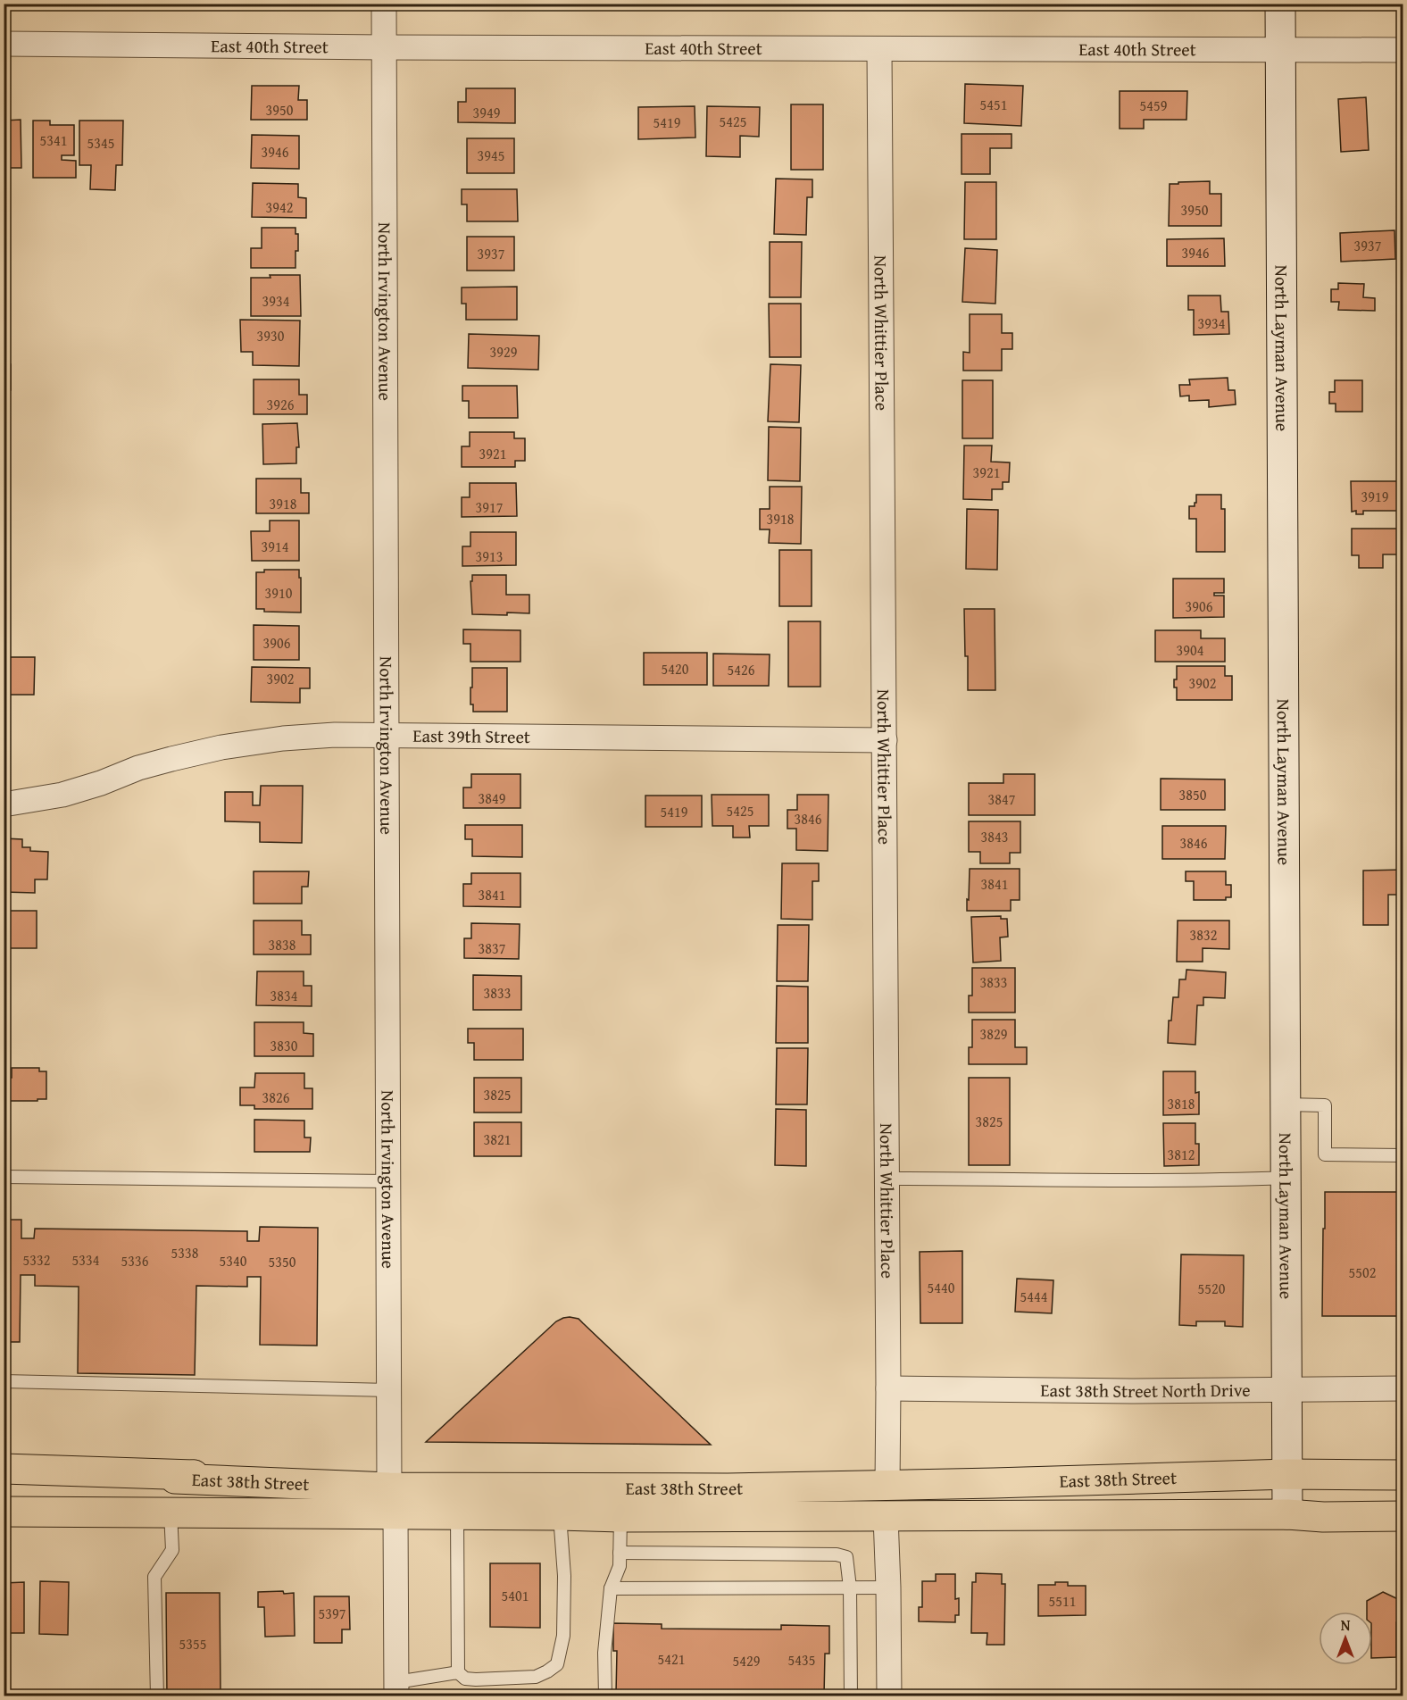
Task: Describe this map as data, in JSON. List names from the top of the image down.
{
  "streets": {
    "main road": ["East 38th Street"],
    "street": [
      "East 40th Street",
      "North Irvington Avenue",
      "North Whittier Place",
      "North Layman Avenue",
      "East 39th Street",
      "East 38th Street North Drive"
    ]
  },
  "crossings": [
    ["East 40th Street", "North Irvington Avenue"],
    ["East 40th Street", "North Whittier Place"],
    ["East 40th Street", "North Layman Avenue"],
    ["North Irvington Avenue", "East 39th Street"],
    ["North Irvington Avenue", "East 38th Street"],
    ["North Whittier Place", "East 39th Street"],
    ["North Whittier Place", "East 38th Street North Drive"],
    ["North Whittier Place", "East 38th Street"],
    ["North Layman Avenue", "East 38th Street North Drive"],
    ["North Layman Avenue", "East 38th Street"]
  ],
  "house_numbers": [
    "5451",
    "5459",
    "3950",
    "3949",
    "5425",
    "5419",
    "5341",
    "5345",
    "3946",
    "3945",
    "3942",
    "3950",
    "3937",
    "3946",
    "3937",
    "3934",
    "3934",
    "3930",
    "3929",
    "3926",
    "3921",
    "3921",
    "3919",
    "3918",
    "3917",
    "3918",
    "3914",
    "3913",
    "3910",
    "3906",
    "3906",
    "3904",
    "5420",
    "5426",
    "3902",
    "3902",
    "3850",
    "3849",
    "3847",
    "5425",
    "5419",
    "3846",
    "3843",
    "3846",
    "3841",
    "3841",
    "3832",
    "3838",
    "3837",
    "3833",
    "3833",
    "3834",
    "3829",
    "3830",
    "3825",
    "3826",
    "3818",
    "3825",
    "3821",
    "3812",
    "5338",
    "5332",
    "5334",
    "5336",
    "5340",
    "5350",
    "5502",
    "5440",
    "5520",
    "5444",
    "5401",
    "5511",
    "5397",
    "5355",
    "5421",
    "5435",
    "5429"
  ],
  "north": "top"
}
